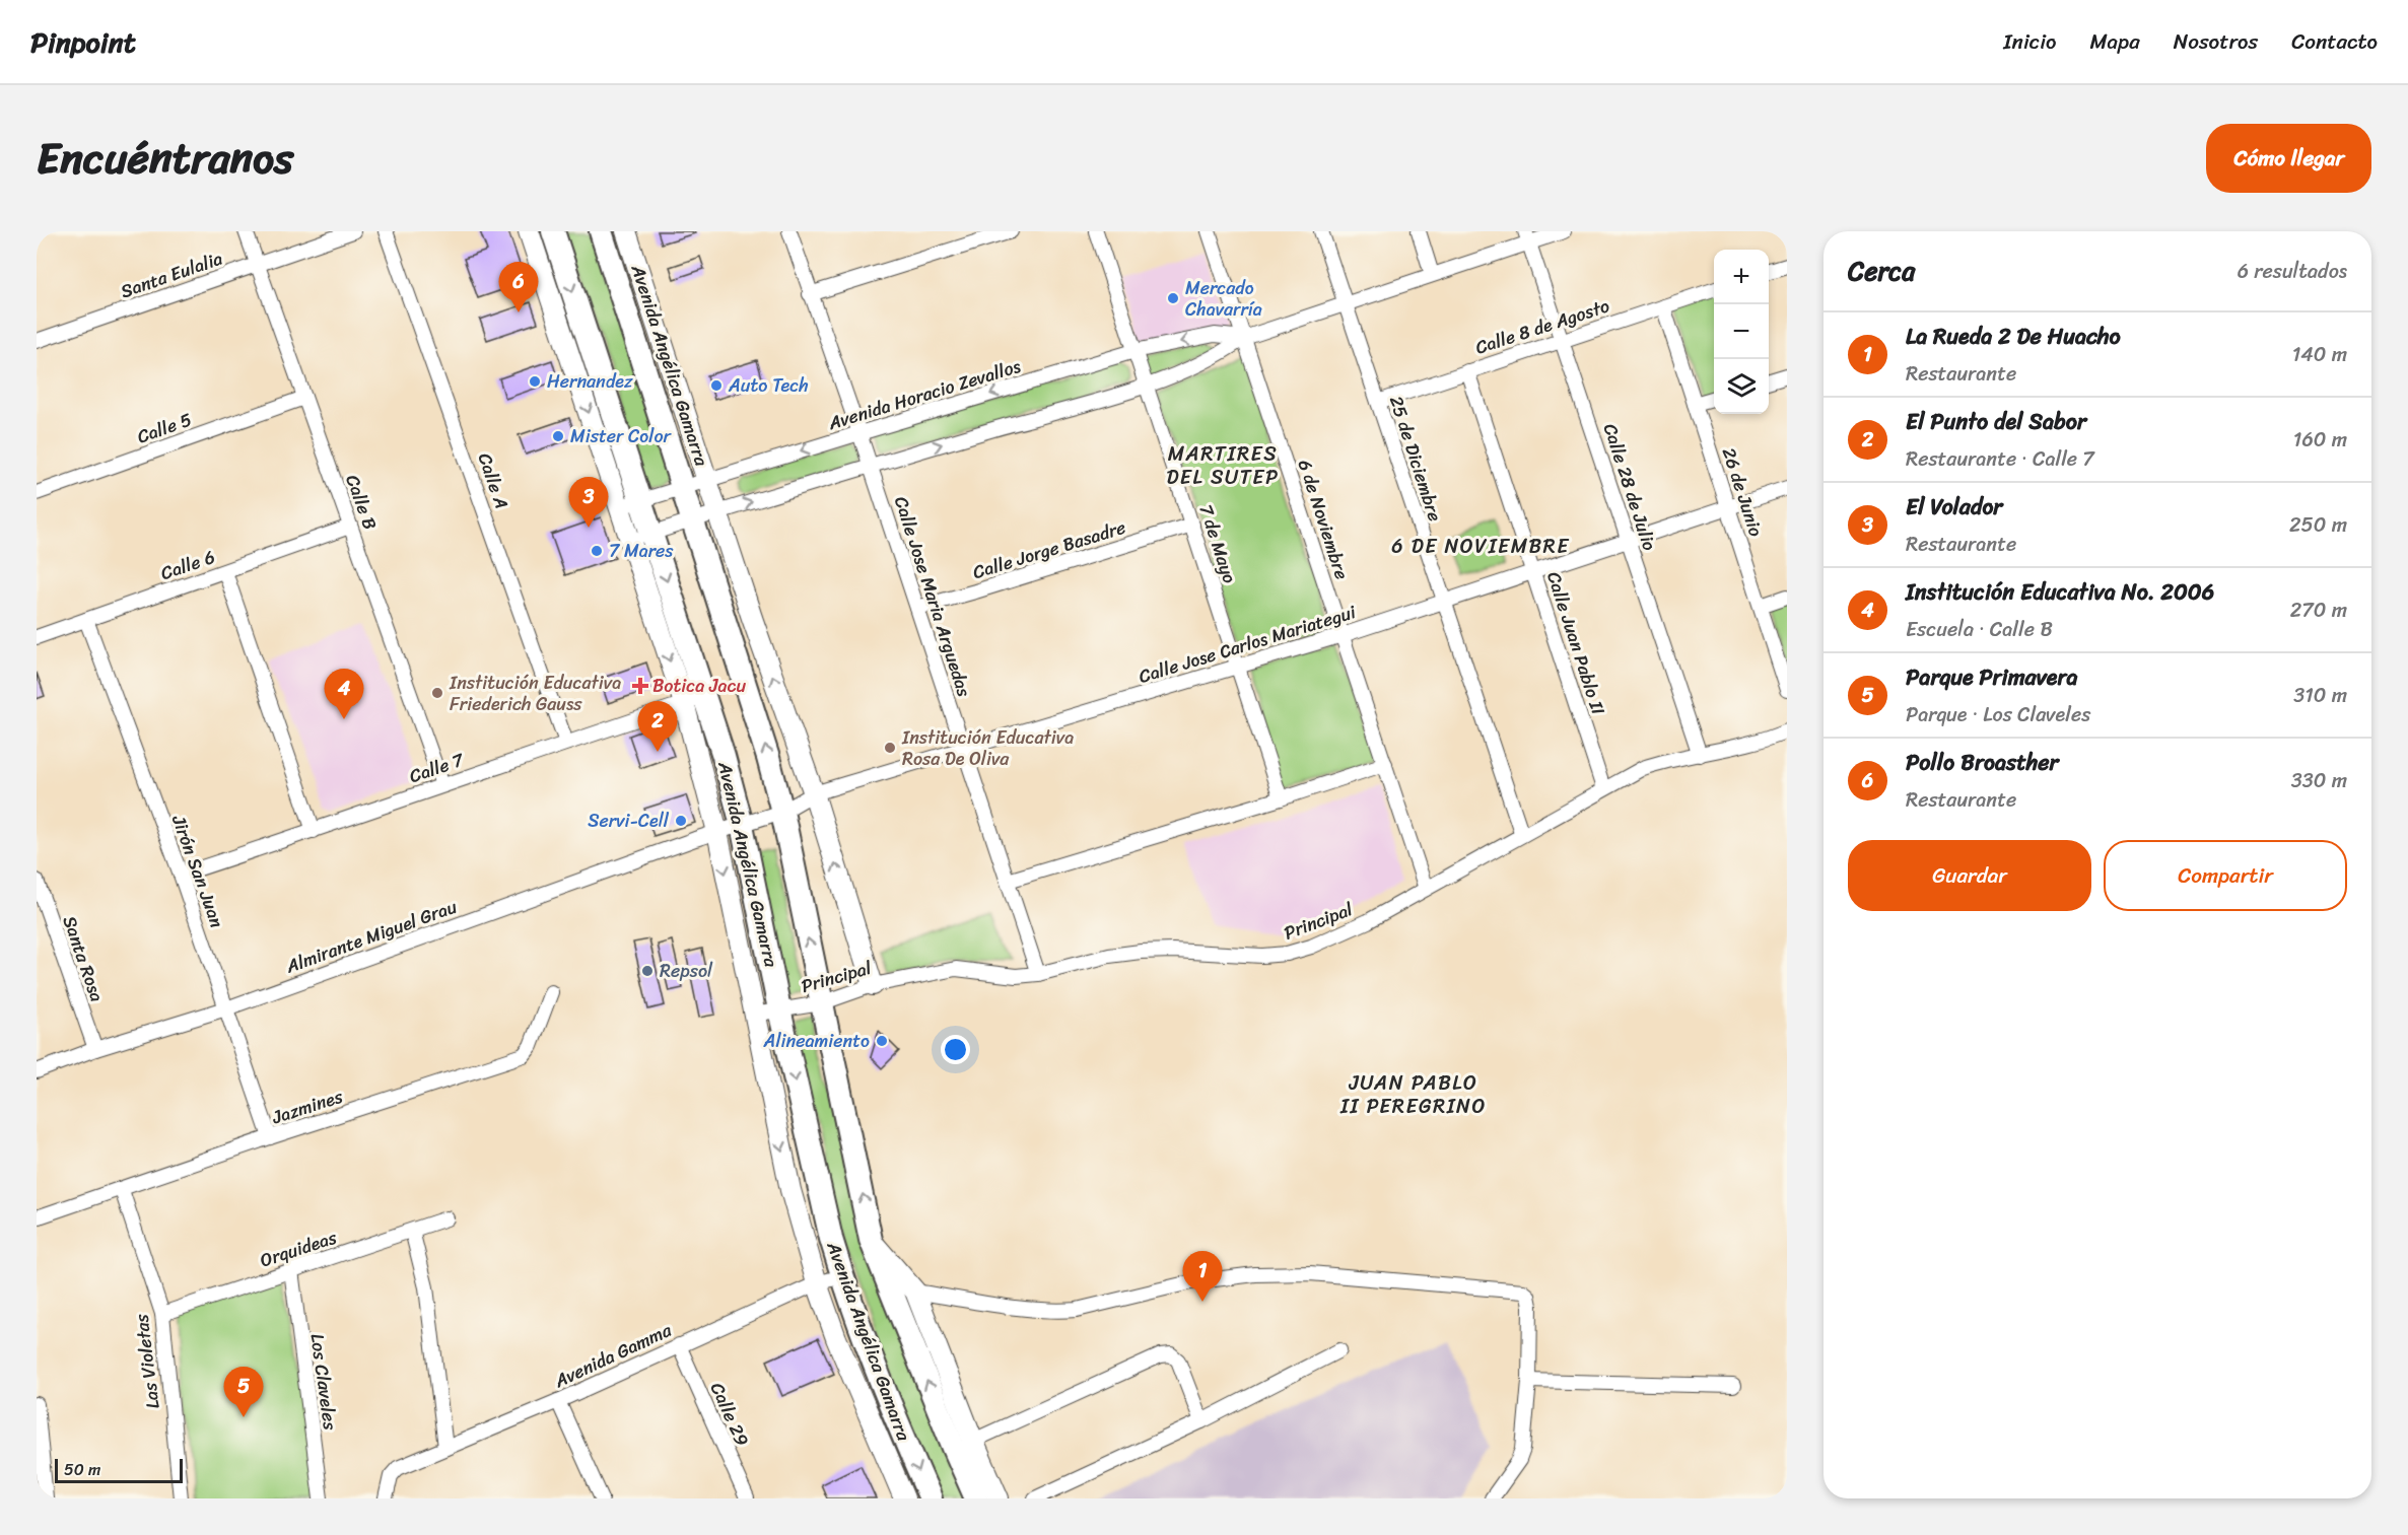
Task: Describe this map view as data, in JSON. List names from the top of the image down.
{
  "streets": {
    "main road": ["Avenida Angélica Gamarra"],
    "street": [
      "Santa Eulalia",
      "Calle 8 de Agosto",
      "Avenida Horacio Zevallos",
      "Calle 5",
      "25 de Diciembre",
      "Calle A",
      "Calle 28 de Julio",
      "26 de Junio",
      "Calle B",
      "6 de Noviembre",
      "7 de Mayo",
      "Calle Jorge Basadre",
      "Calle 6",
      "Calle Jose Maria Arguedas",
      "Calle Juan Pablo II",
      "Calle Jose Carlos Mariategui",
      "Calle 7",
      "Jirón San Juan",
      "Principal",
      "Almirante Miguel Grau",
      "Santa Rosa",
      "Jazmines",
      "Orquideas",
      "Avenida Gamma",
      "Las Violetas",
      "Los Claveles",
      "Calle 29"
    ]
  },
  "crossings": [
    ["Santa Eulalia", "Calle B"],
    ["Calle 8 de Agosto", "25 de Diciembre"],
    ["Calle 8 de Agosto", "Calle 28 de Julio"],
    ["Calle 8 de Agosto", "26 de Junio"],
    ["Calle 8 de Agosto", "Calle Juan Pablo II"],
    ["Avenida Angélica Gamarra", "Avenida Horacio Zevallos"],
    ["Avenida Angélica Gamarra", "Calle Jose Carlos Mariategui"],
    ["Avenida Angélica Gamarra", "Calle 7"],
    ["Avenida Angélica Gamarra", "Principal"],
    ["Avenida Angélica Gamarra", "Almirante Miguel Grau"],
    ["Avenida Angélica Gamarra", "Avenida Gamma"],
    ["Avenida Horacio Zevallos", "25 de Diciembre"],
    ["Avenida Horacio Zevallos", "Calle 28 de Julio"],
    ["Avenida Horacio Zevallos", "6 de Noviembre"],
    ["Avenida Horacio Zevallos", "7 de Mayo"],
    ["Avenida Horacio Zevallos", "Calle Jose Maria Arguedas"],
    ["Calle 5", "Calle B"],
    ["25 de Diciembre", "Calle Jose Carlos Mariategui"],
    ["25 de Diciembre", "Principal"],
    ["Calle A", "Calle 7"],
    ["Calle 28 de Julio", "Calle Jose Carlos Mariategui"],
    ["Calle 28 de Julio", "Principal"],
    ["26 de Junio", "Calle Jose Carlos Mariategui"],
    ["Calle B", "Calle 6"],
    ["Calle B", "Calle 7"],
    ["6 de Noviembre", "Calle Jose Carlos Mariategui"],
    ["6 de Noviembre", "Principal"],
    ["7 de Mayo", "Calle Jorge Basadre"],
    ["7 de Mayo", "Calle Jose Carlos Mariategui"],
    ["Calle Jorge Basadre", "Calle Jose Maria Arguedas"],
    ["Calle 6", "Jirón San Juan"],
    ["Calle Jose Maria Arguedas", "Calle Jose Carlos Mariategui"],
    ["Calle Jose Maria Arguedas", "Principal"],
    ["Calle Juan Pablo II", "Calle Jose Carlos Mariategui"],
    ["Calle Juan Pablo II", "Principal"],
    ["Calle Jose Carlos Mariategui", "Almirante Miguel Grau"],
    ["Calle 7", "Jirón San Juan"],
    ["Jirón San Juan", "Almirante Miguel Grau"],
    ["Jirón San Juan", "Jazmines"],
    ["Almirante Miguel Grau", "Santa Rosa"],
    ["Jazmines", "Las Violetas"],
    ["Orquideas", "Las Violetas"],
    ["Orquideas", "Los Claveles"],
    ["Avenida Gamma", "Calle 29"]
  ],
  "districts": ["MARTIRES DEL SUTEP", "6 DE NOVIEMBRE", "JUAN PABLO II PEREGRINO"],
  "places": {
    "other": [
      "Mercado Chavarría",
      "Hernandez",
      "Auto Tech",
      "Mister Color",
      "7 Mares",
      "Institución Educativa Friederich Gauss",
      "Institución Educativa Rosa De Oliva",
      "Servi-Cell",
      "Repsol",
      "Alineamiento"
    ],
    "health": ["Botica Jacu"]
  },
  "scale_bar": "50 m",
  "page": {
    "header": "Pinpoint",
    "nav": [
      "Inicio",
      "Mapa",
      "Nosotros",
      "Contacto"
    ],
    "title": "Encuéntranos",
    "buttons": [
      "Cómo llegar",
      ["Guardar", "Compartir"]
    ],
    "heading": ["Cerca", "6 resultados"],
    "map_buttons": ["+", "−"],
    "pins": [
      "6",
      "3",
      "4",
      "2",
      "1",
      "5"
    ],
    "list": [
      {
        "mark": "1",
        "name": "La Rueda 2 De Huacho",
        "note": "Restaurante",
        "value": "140 m"
      },
      {
        "mark": "2",
        "name": "El Punto del Sabor",
        "note": "Restaurante · Calle 7",
        "value": "160 m"
      },
      {
        "mark": "3",
        "name": "El Volador",
        "note": "Restaurante",
        "value": "250 m"
      },
      {
        "mark": "4",
        "name": "Institución Educativa No. 2006",
        "note": "Escuela · Calle B",
        "value": "270 m"
      },
      {
        "mark": "5",
        "name": "Parque Primavera",
        "note": "Parque · Los Claveles",
        "value": "310 m"
      },
      {
        "mark": "6",
        "name": "Pollo Broasther",
        "note": "Restaurante",
        "value": "330 m"
      }
    ],
    "scale": "50 m"
  }
}
